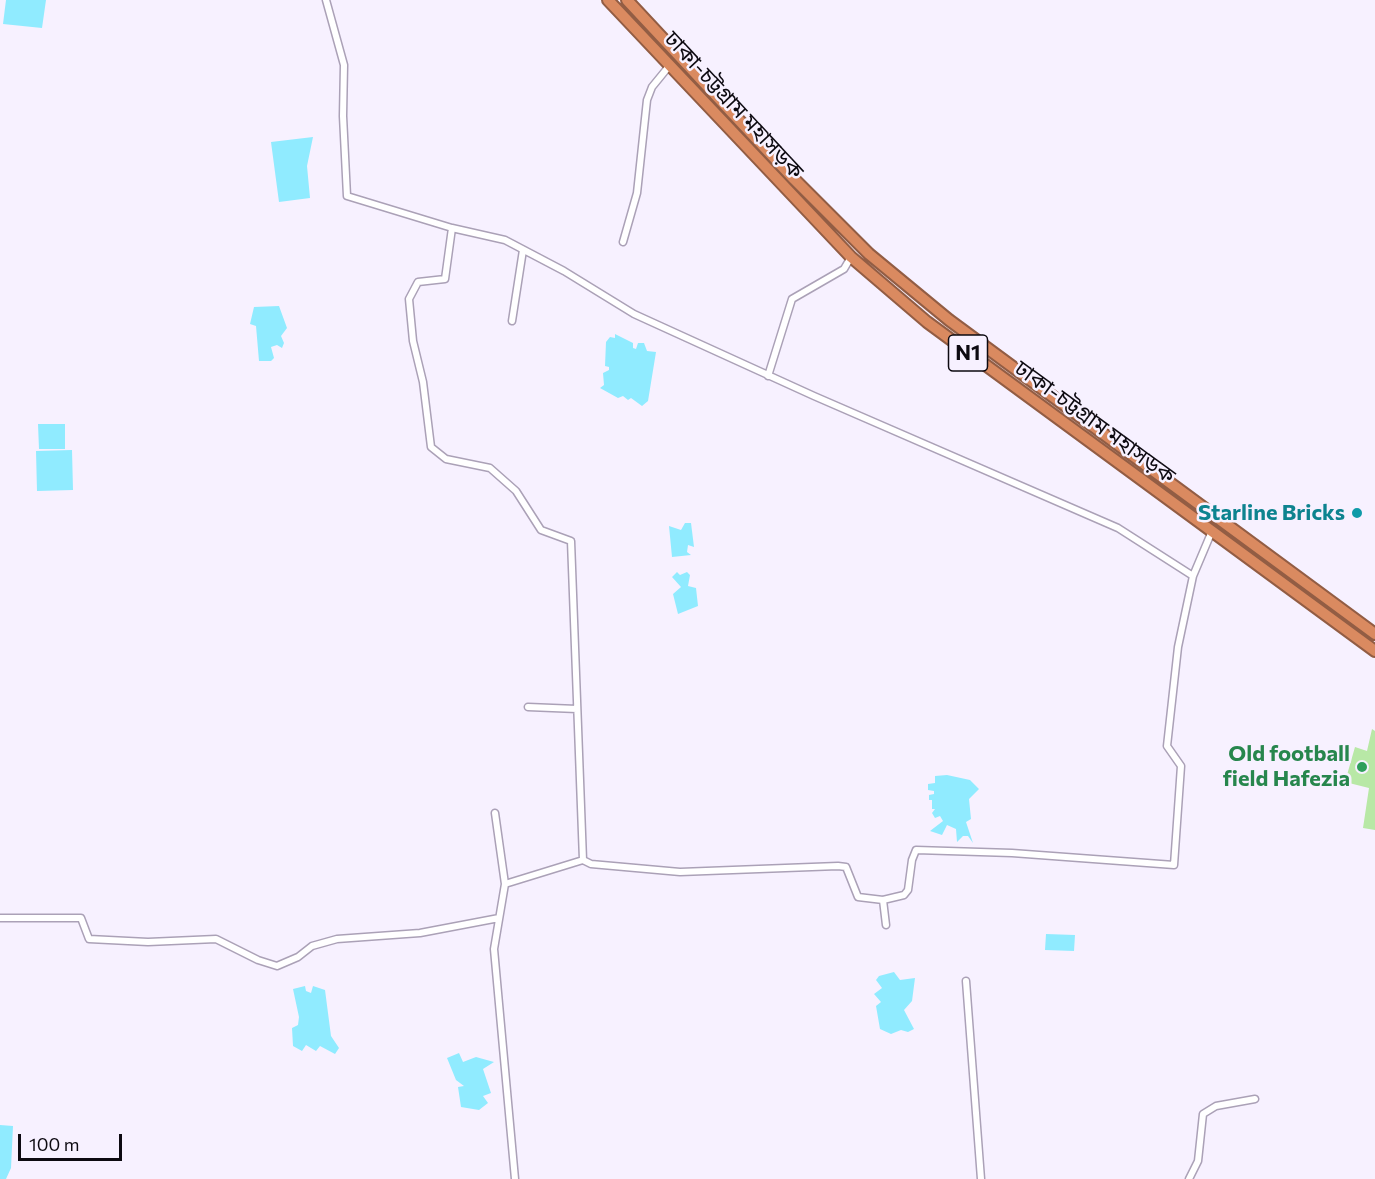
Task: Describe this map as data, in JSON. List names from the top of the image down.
{
  "streets": {
    "highway": ["ঢাকা-চট্টগ্রাম মহাসড়ক", "N1"]
  },
  "places": ["Starline Bricks", "Old football field Hafezia"],
  "scale_bar": "100 m"
}
